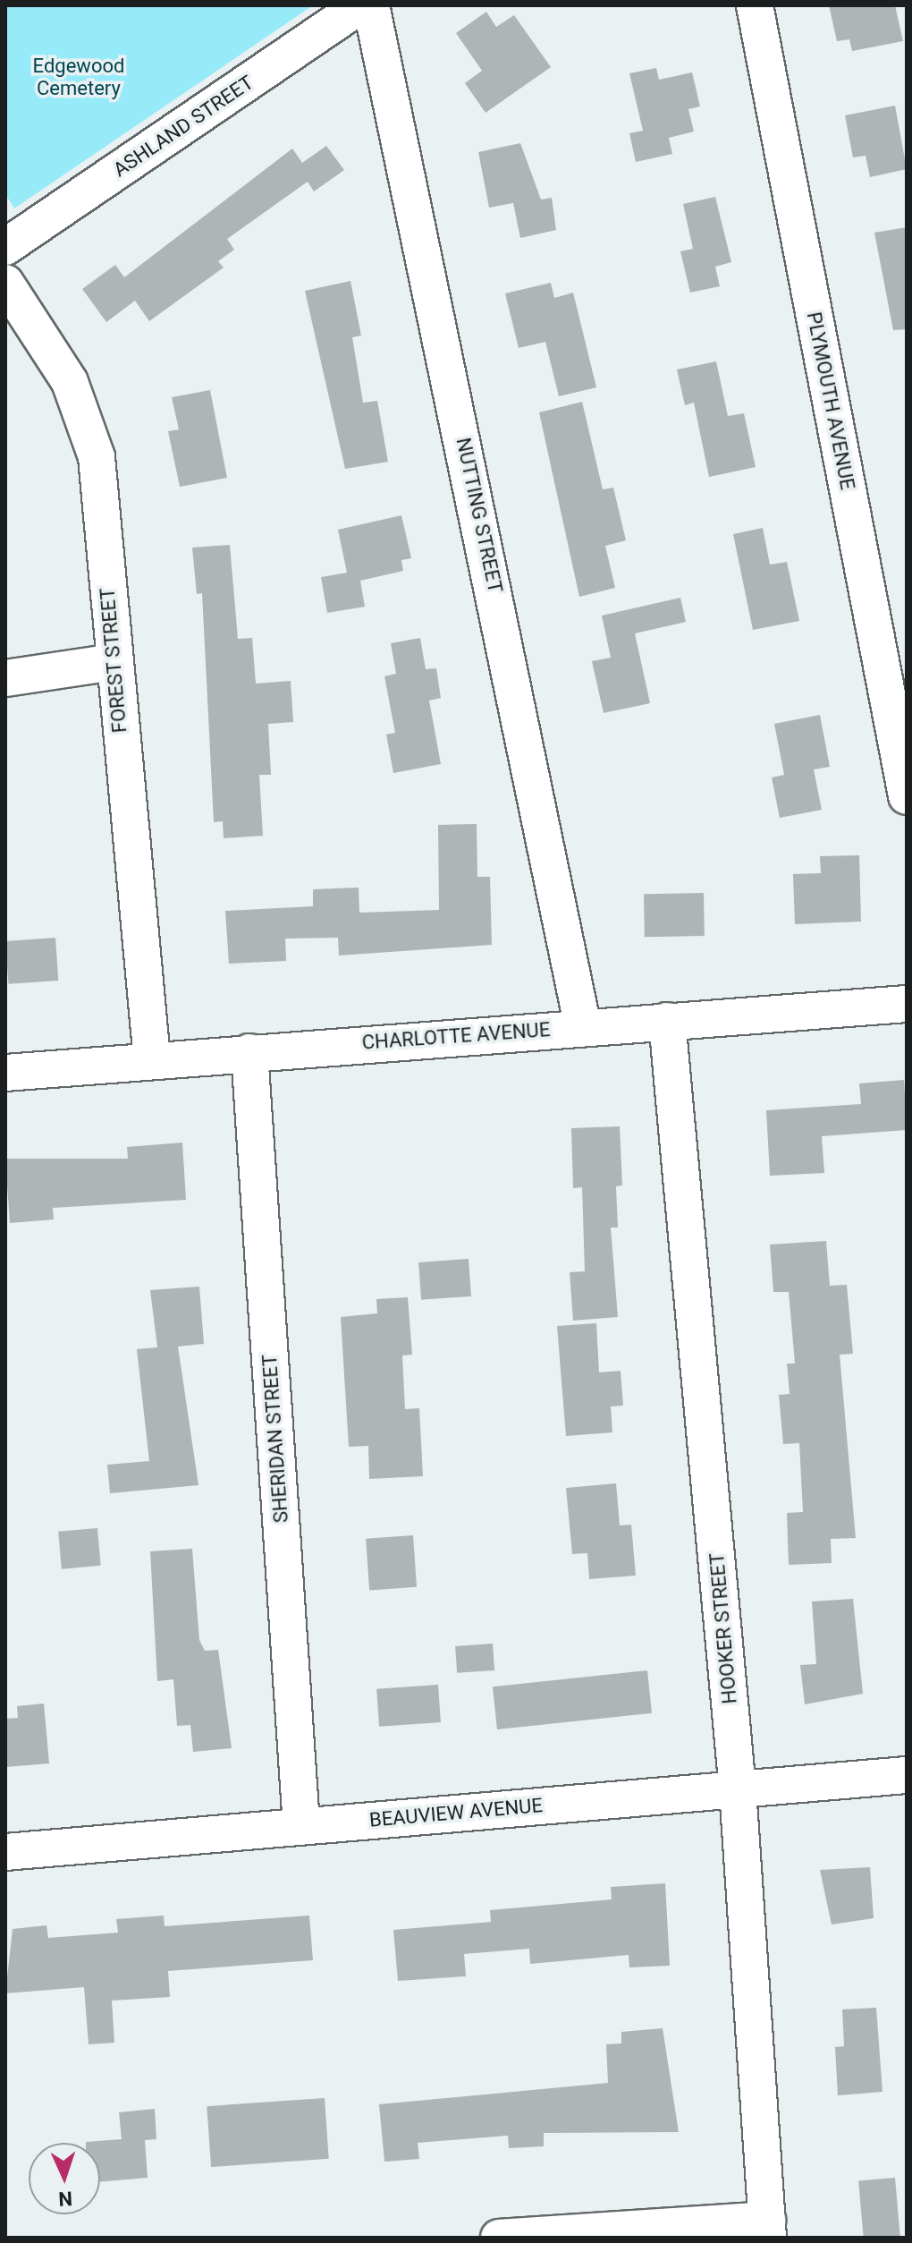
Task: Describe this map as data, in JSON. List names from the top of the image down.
{
  "streets": {
    "street": [
      "ASHLAND STREET",
      "PLYMOUTH AVENUE",
      "NUTTING STREET",
      "FOREST STREET",
      "CHARLOTTE AVENUE",
      "SHERIDAN STREET",
      "HOOKER STREET",
      "BEAUVIEW AVENUE"
    ]
  },
  "crossings": [
    ["NUTTING STREET", "CHARLOTTE AVENUE"],
    ["FOREST STREET", "CHARLOTTE AVENUE"],
    ["CHARLOTTE AVENUE", "SHERIDAN STREET"],
    ["CHARLOTTE AVENUE", "HOOKER STREET"],
    ["SHERIDAN STREET", "BEAUVIEW AVENUE"],
    ["HOOKER STREET", "BEAUVIEW AVENUE"]
  ],
  "parks": ["Edgewood Cemetery"],
  "north": "bottom"
}
